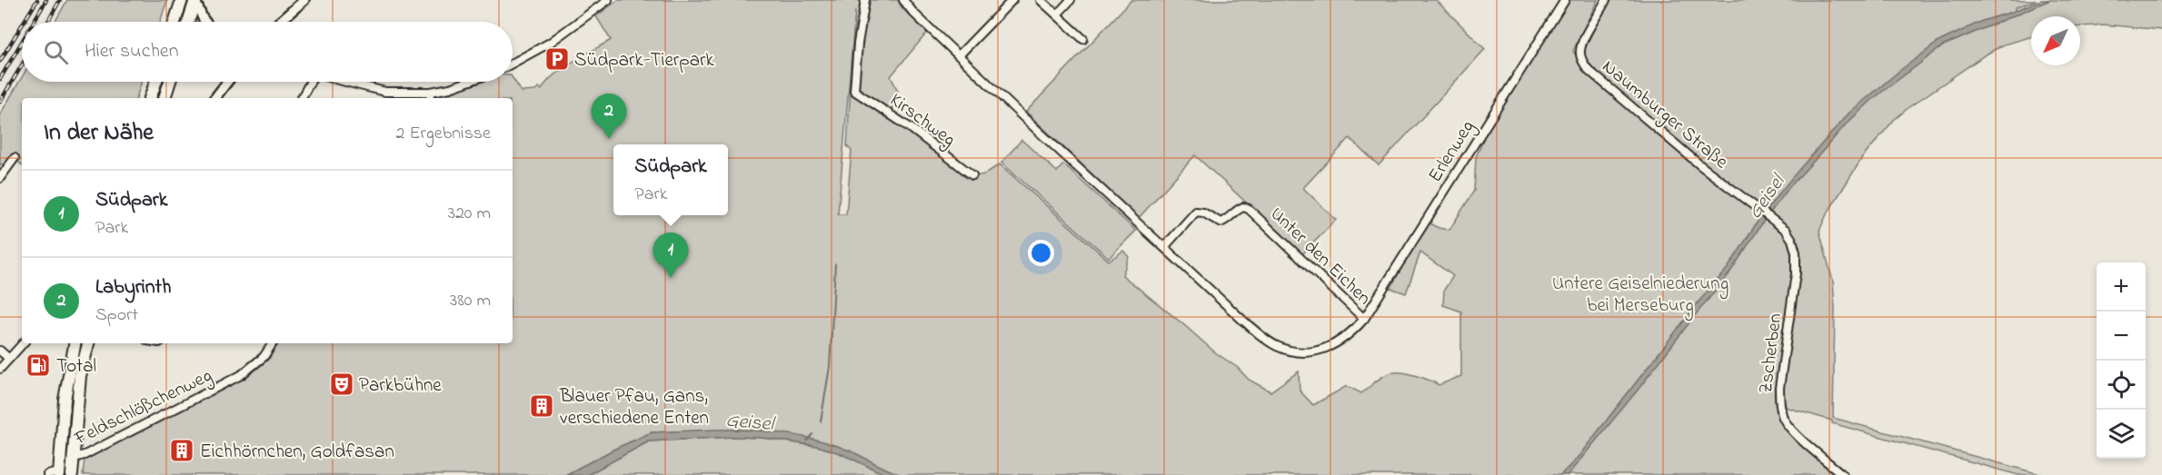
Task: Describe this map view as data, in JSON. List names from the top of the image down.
{
  "streets": {
    "street": [
      "Naumburger Straße",
      "Kirschweg",
      "Erlenweg",
      "Unter den Eichen",
      "Zscherben",
      "Feldschlößchenweg"
    ]
  },
  "crossings": [
    ["Naumburger Straße", "Zscherben"],
    ["Erlenweg", "Unter den Eichen"]
  ],
  "water": ["Geisel"],
  "parks": ["Untere Geiselniederung bei Merseburg"],
  "places": {
    "parking": ["Südpark-Tierpark"],
    "fuel station": ["Total"],
    "theatre": ["Parkbühne"],
    "building": ["Blauer Pfau, Gans, verschiedene Enten", "Eichhörnchen, Goldfasan"]
  },
  "north": "bottom left",
  "page": {
    "search": "Hier suchen",
    "pins": ["2", "1"],
    "heading": ["In der Nähe", "2 Ergebnisse"],
    "popup": ["Südpark", "Park"],
    "list": [
      {
        "mark": "1",
        "name": "Südpark",
        "note": "Park",
        "value": "320 m"
      },
      {
        "mark": "2",
        "name": "Labyrinth",
        "note": "Sport",
        "value": "380 m"
      }
    ],
    "map_buttons": ["+", "−"]
  }
}
